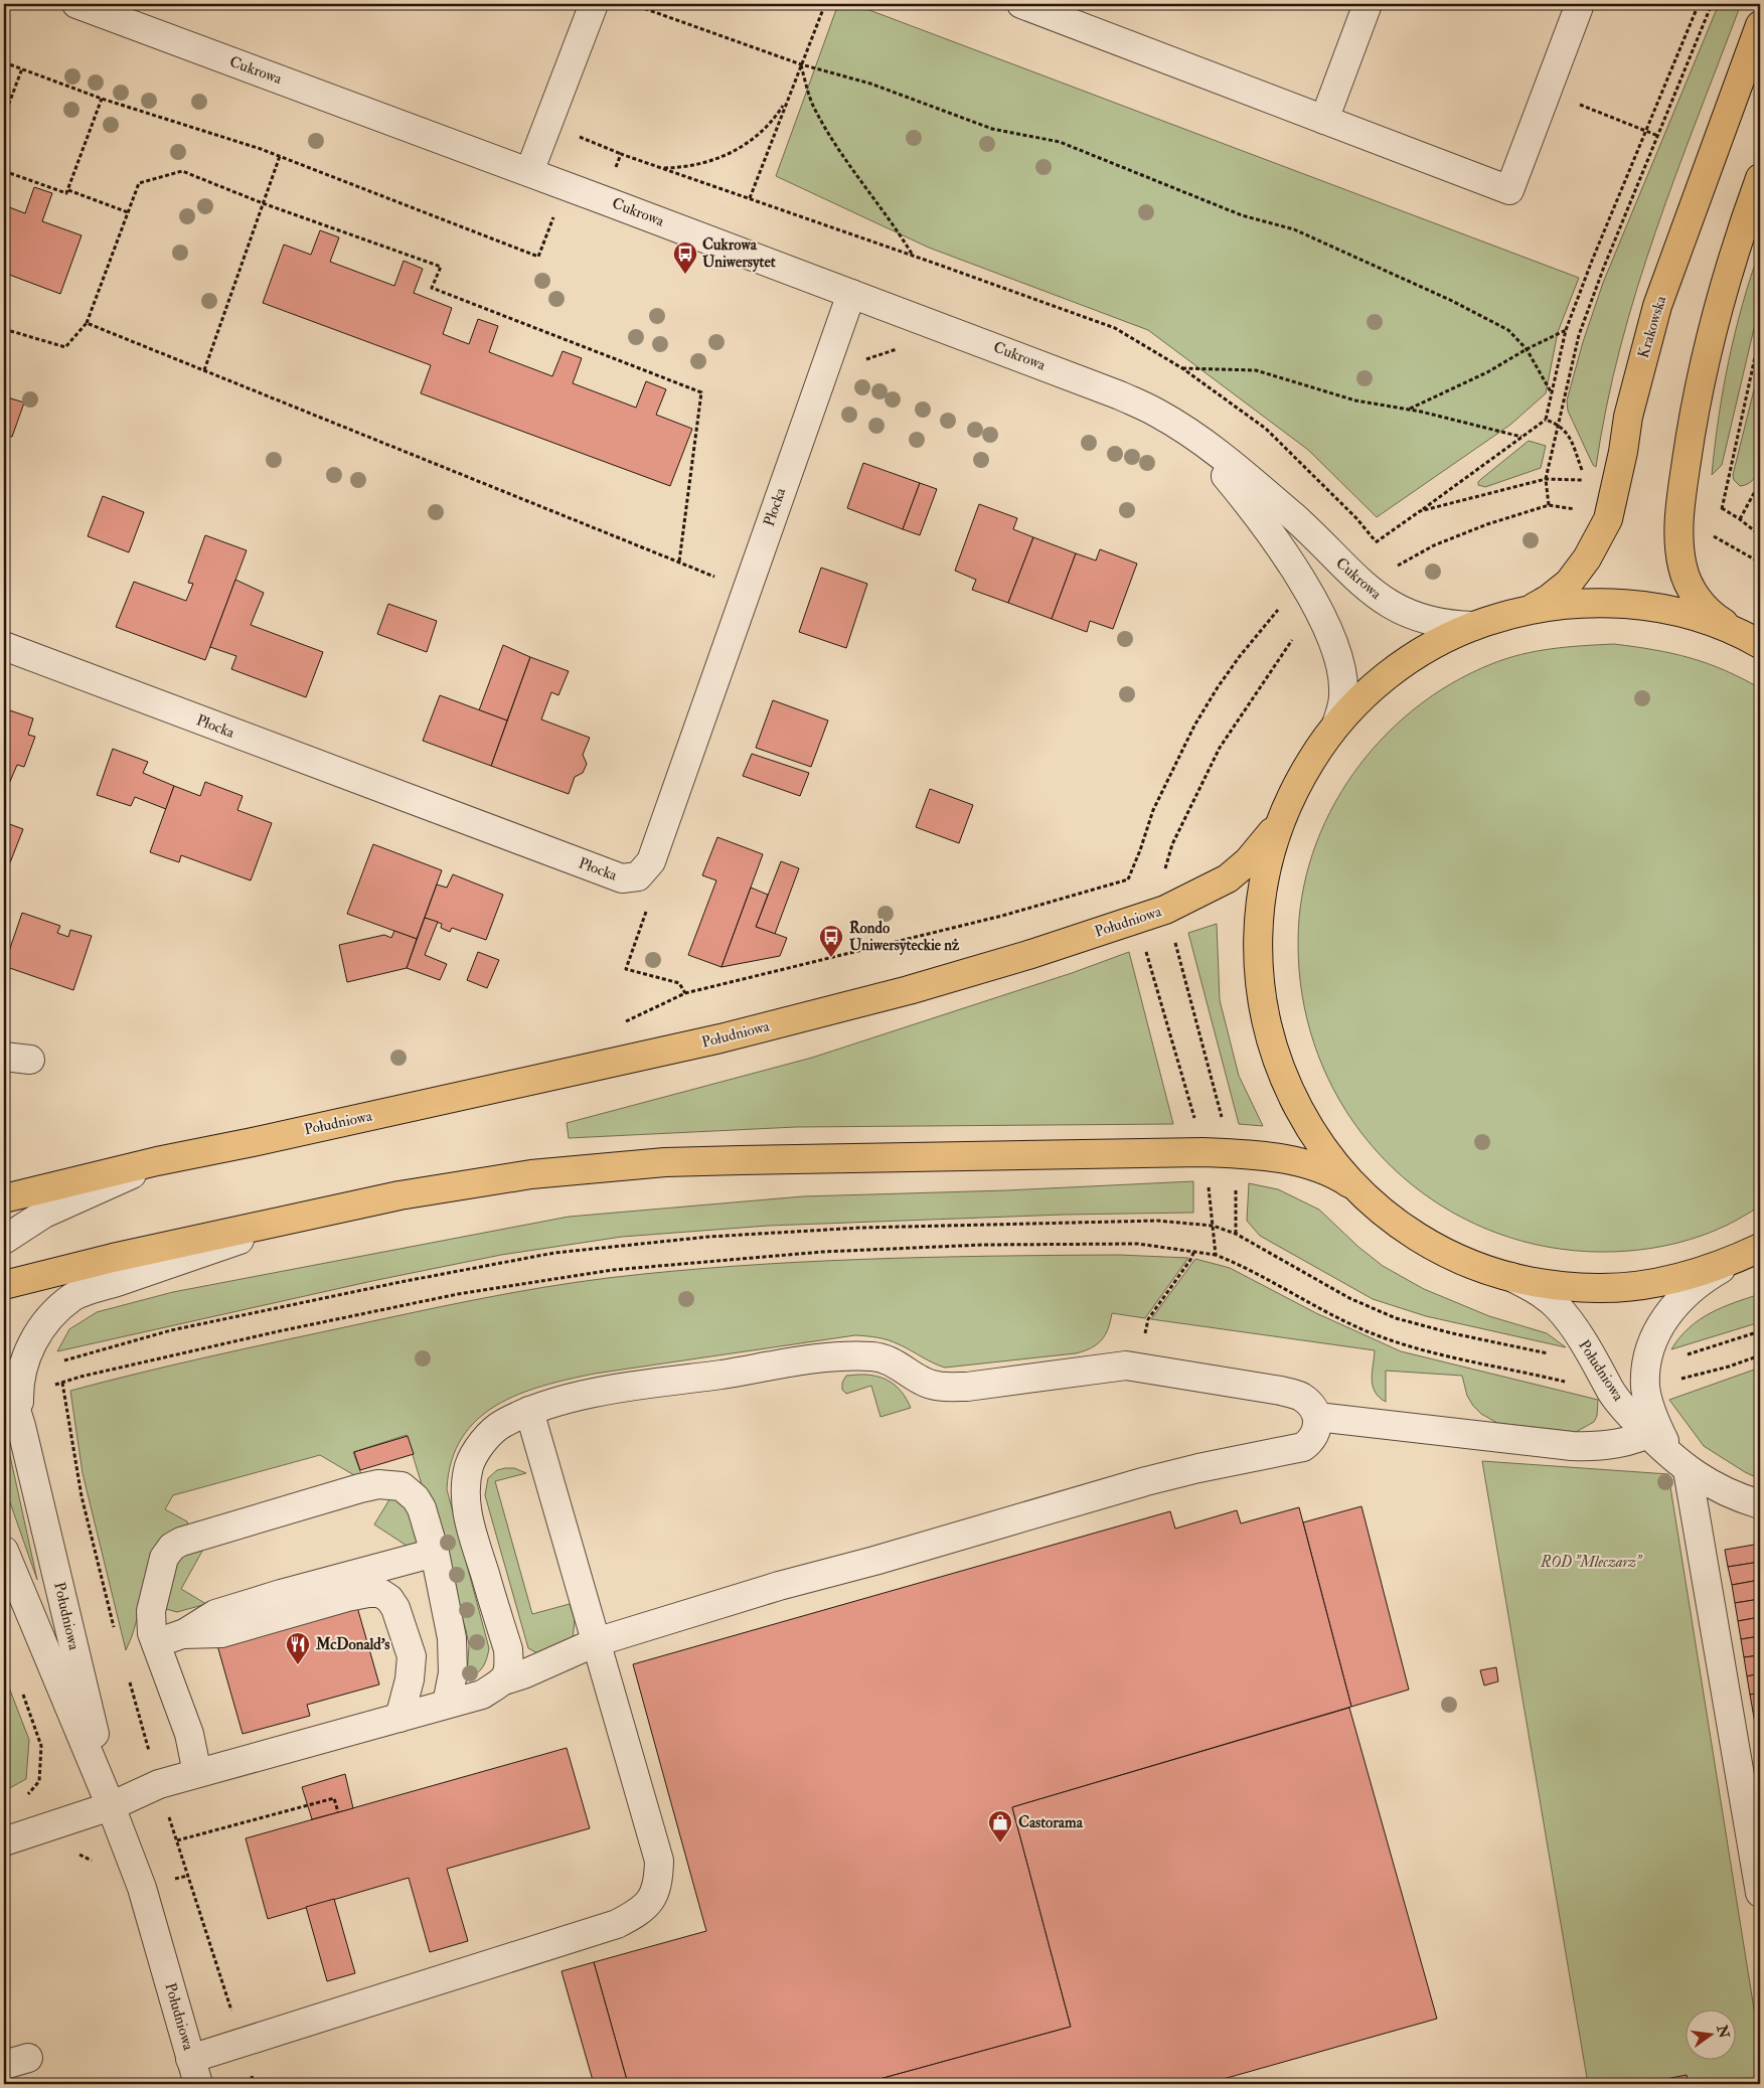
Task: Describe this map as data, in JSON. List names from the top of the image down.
{
  "streets": {
    "main road": ["Krakowska", "Południowa"],
    "street": ["Cukrowa", "Płocka"]
  },
  "crossings": [
    ["Cukrowa", "Płocka"]
  ],
  "parks": ["ROD \"Mleczarz\""],
  "places": {
    "bus stop": ["Cukrowa Uniwersytet", "Rondo Uniwersyteckie nż"],
    "restaurant": ["McDonald's"],
    "shop": ["Castorama"]
  },
  "north": "right"
}
